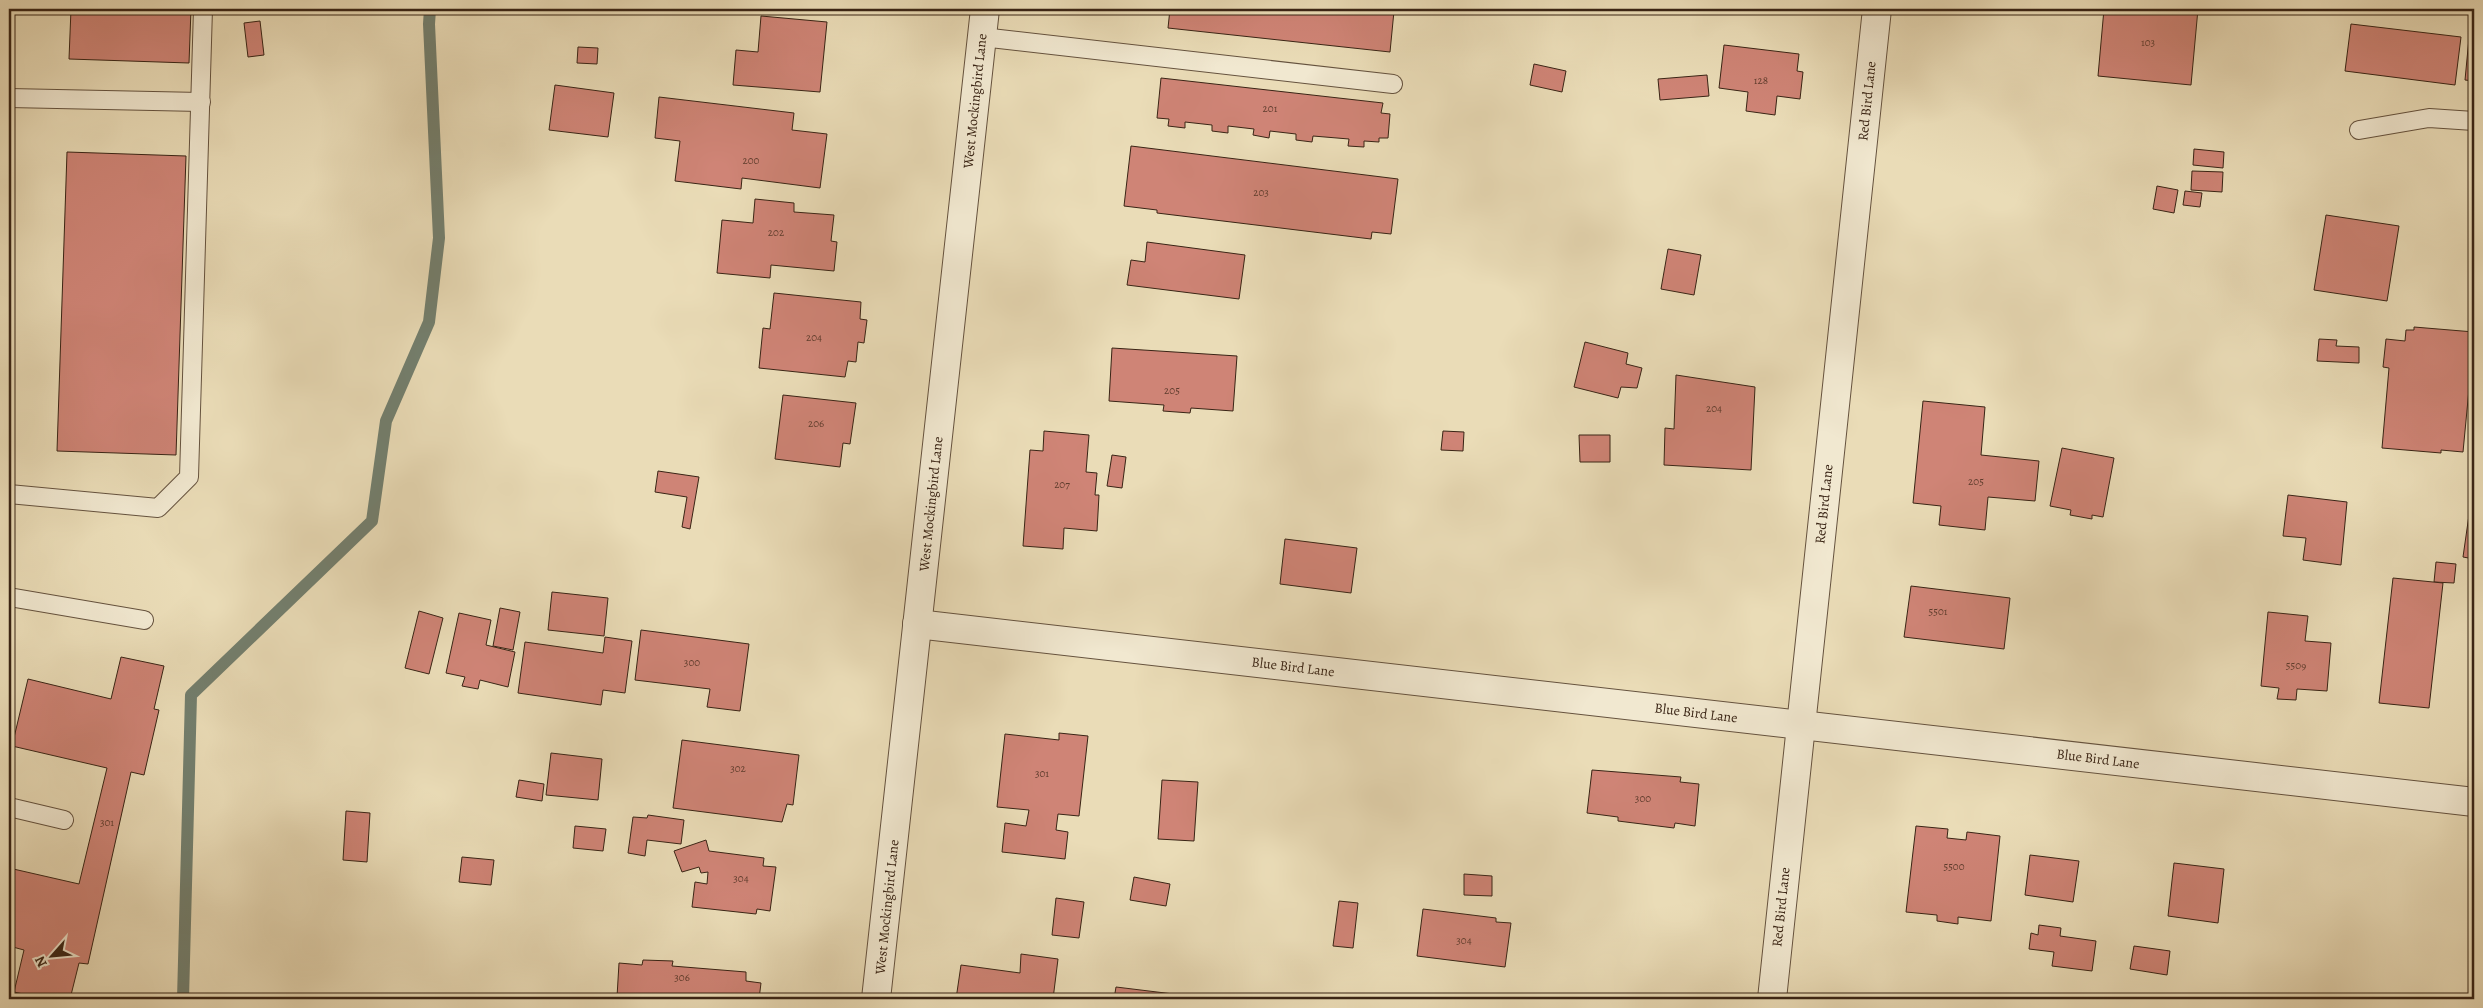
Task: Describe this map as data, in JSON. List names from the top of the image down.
{
  "streets": {
    "street": ["West Mockingbird Lane", "Red Bird Lane", "Blue Bird Lane"]
  },
  "crossings": [
    ["West Mockingbird Lane", "Blue Bird Lane"],
    ["Red Bird Lane", "Blue Bird Lane"]
  ],
  "house_numbers": [
    "103",
    "128",
    "201",
    "200",
    "203",
    "202",
    "204",
    "205",
    "204",
    "206",
    "205",
    "207",
    "5501",
    "300",
    "5509",
    "302",
    "301",
    "300",
    "301",
    "5500",
    "304",
    "304",
    "306"
  ],
  "north": "bottom left"
}
